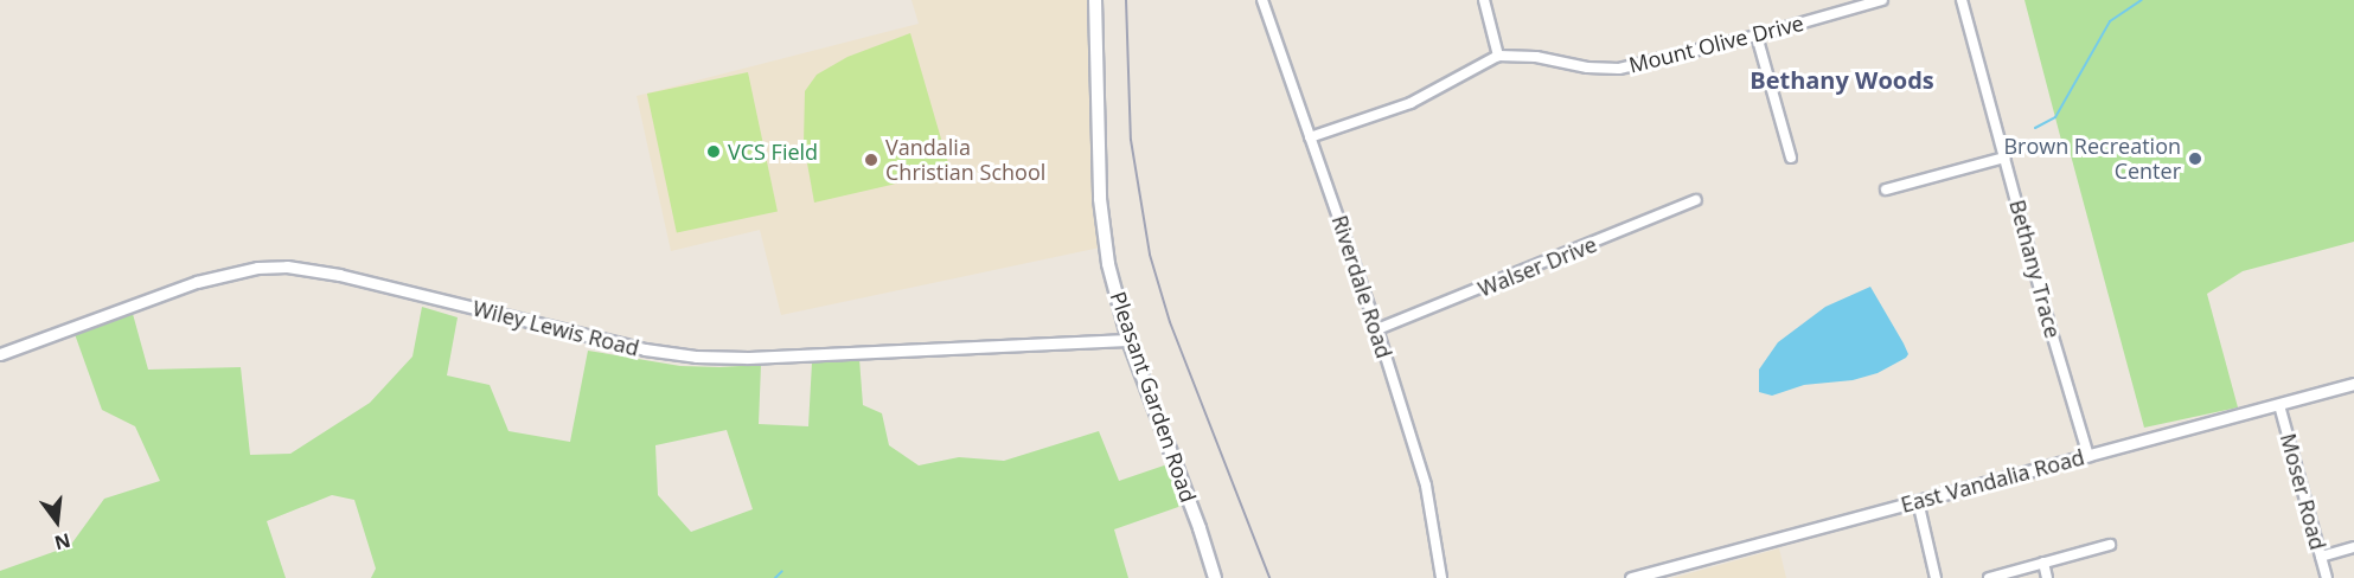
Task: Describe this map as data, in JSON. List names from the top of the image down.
{
  "streets": {
    "main road": ["Pleasant Garden Road"],
    "street": [
      "Mount Olive Drive",
      "Walser Drive",
      "Bethany Trace",
      "Riverdale Road",
      "Wiley Lewis Road",
      "East Vandalia Road",
      "Moser Road"
    ]
  },
  "crossings": [
    ["Walser Drive", "Riverdale Road"],
    ["Bethany Trace", "East Vandalia Road"],
    ["Wiley Lewis Road", "Pleasant Garden Road"],
    ["East Vandalia Road", "Moser Road"]
  ],
  "districts": ["Bethany Woods"],
  "places": ["VCS Field", "Brown Recreation Center", "Vandalia Christian School"],
  "north": "bottom"
}
